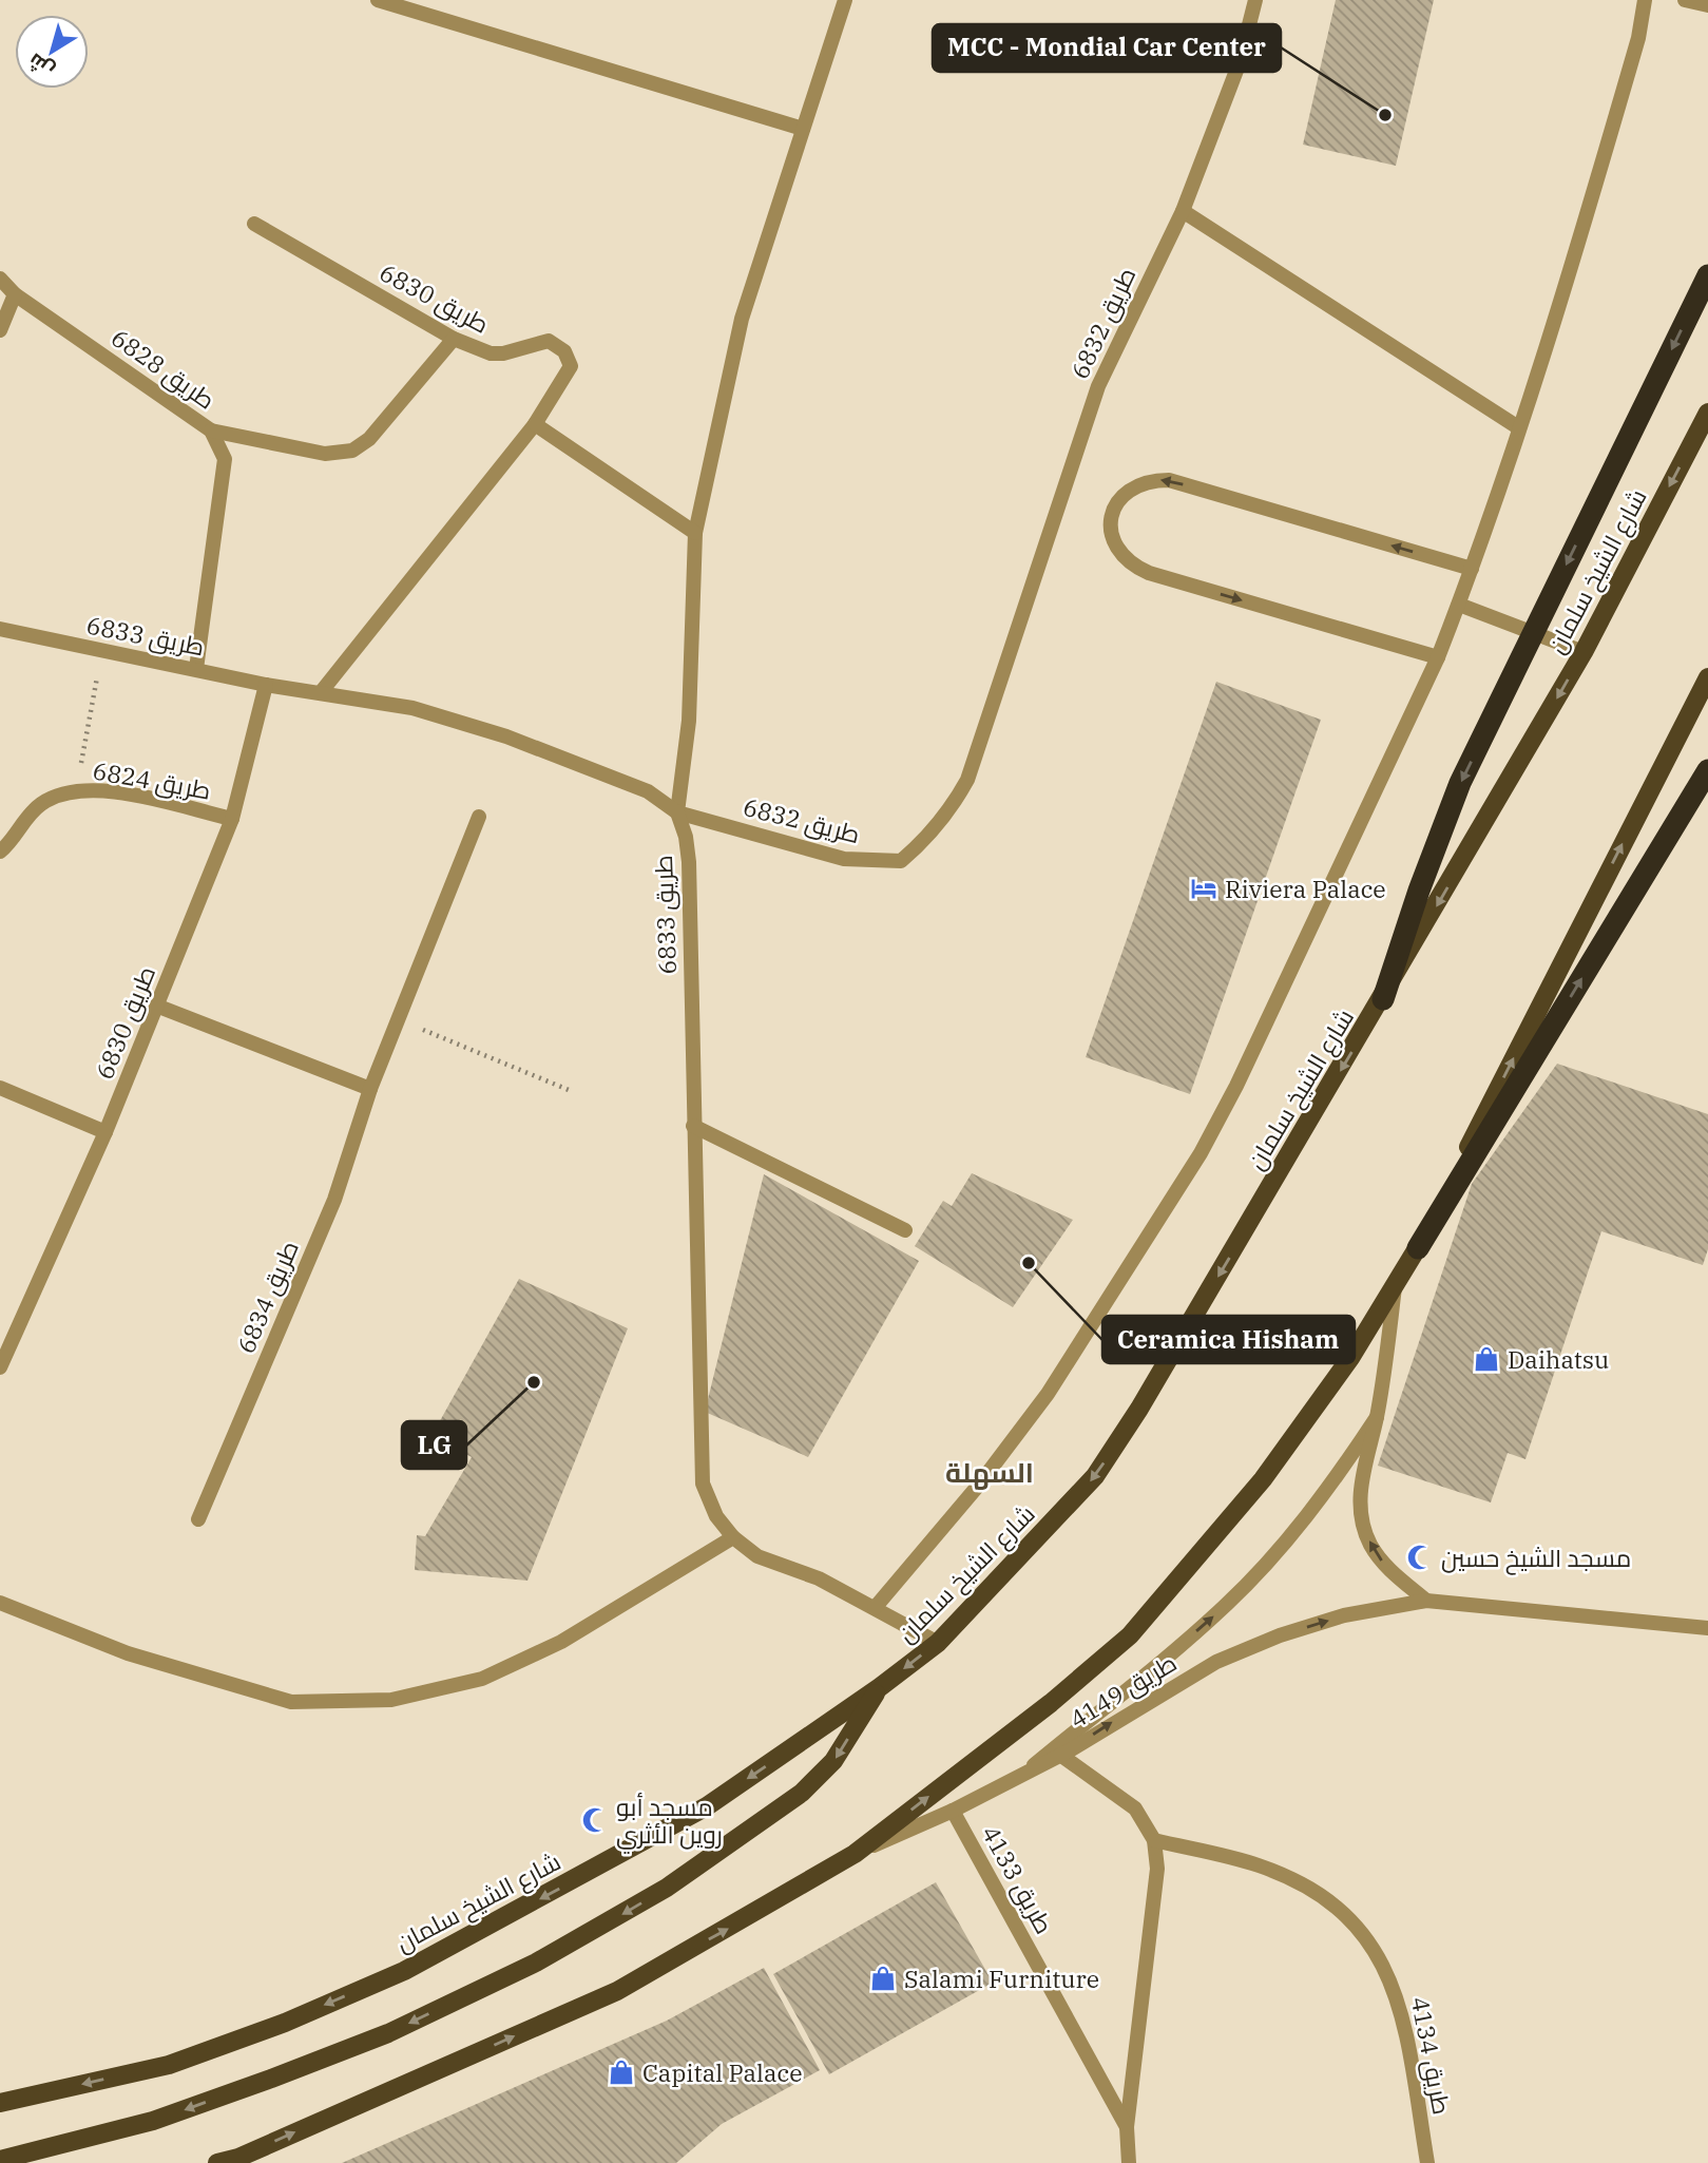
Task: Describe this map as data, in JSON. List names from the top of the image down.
{
  "streets": {
    "main road": ["شارع الشيخ سلمان"],
    "street": [
      "طريق 6830",
      "طريق 6832",
      "طريق 6828",
      "طريق 6833",
      "طريق 6824",
      "طريق 6834",
      "طريق 4149",
      "طريق 4133",
      "طريق 4134"
    ]
  },
  "crossings": [
    ["طريق 6830", "طريق 6833"],
    ["طريق 6830", "طريق 6824"],
    ["طريق 6832", "طريق 6833"],
    ["طريق 6828", "طريق 6833"],
    ["طريق 4149", "طريق 4133"]
  ],
  "districts": ["السهلة"],
  "places": {
    "other": ["MCC - Mondial Car Center", "Ceramica Hisham", "LG"],
    "hotel": ["Riviera Palace"],
    "shop": ["Daihatsu", "Salami Furniture", "Capital Palace"],
    "mosque": ["مسجد الشيخ حسين", "مسجد أبو روين الأثري"]
  },
  "north": "bottom left"
}
